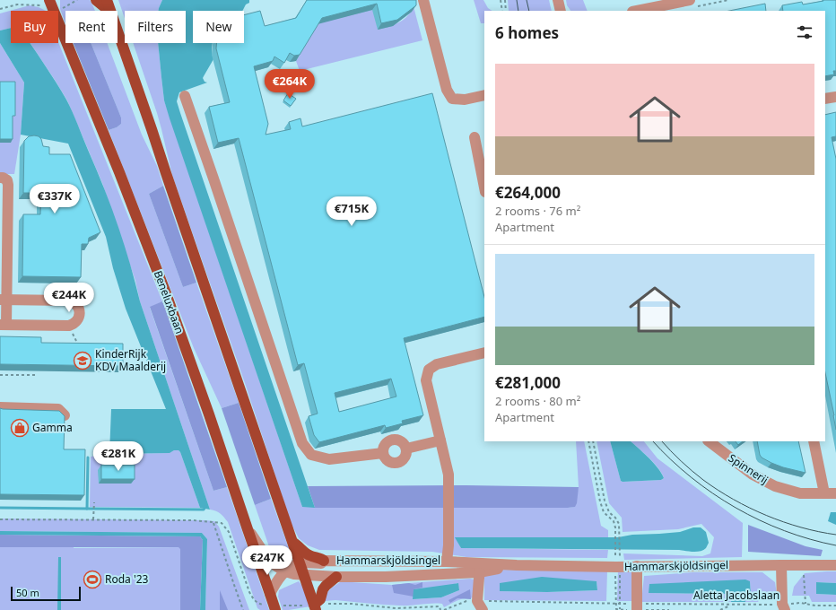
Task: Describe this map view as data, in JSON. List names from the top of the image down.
{
  "streets": {
    "main road": ["Beneluxbaan"],
    "street": ["Spinnerij", "Hammarskjöldsingel"],
    "path": ["Aletta Jacobslaan"]
  },
  "crossings": [
    ["Beneluxbaan", "Hammarskjöldsingel"]
  ],
  "places": {
    "school or university": ["KinderRijk KDV Maalderij"],
    "shop": ["Gamma"],
    "sports": ["Roda '23"]
  },
  "scale_bar": "50 m",
  "page": {
    "chip": [
      "Buy",
      "Rent",
      "Filters",
      "New"
    ],
    "heading": "6 homes",
    "list": [
      {
        "name": "€264,000",
        "note": "2 rooms · 76 m² · Apartment"
      },
      {
        "name": "€281,000",
        "note": "2 rooms · 80 m² · Apartment"
      }
    ],
    "price": [
      "€264K",
      "€337K",
      "€715K",
      "€244K",
      "€281K",
      "€247K"
    ],
    "scale": "50 m"
  }
}
